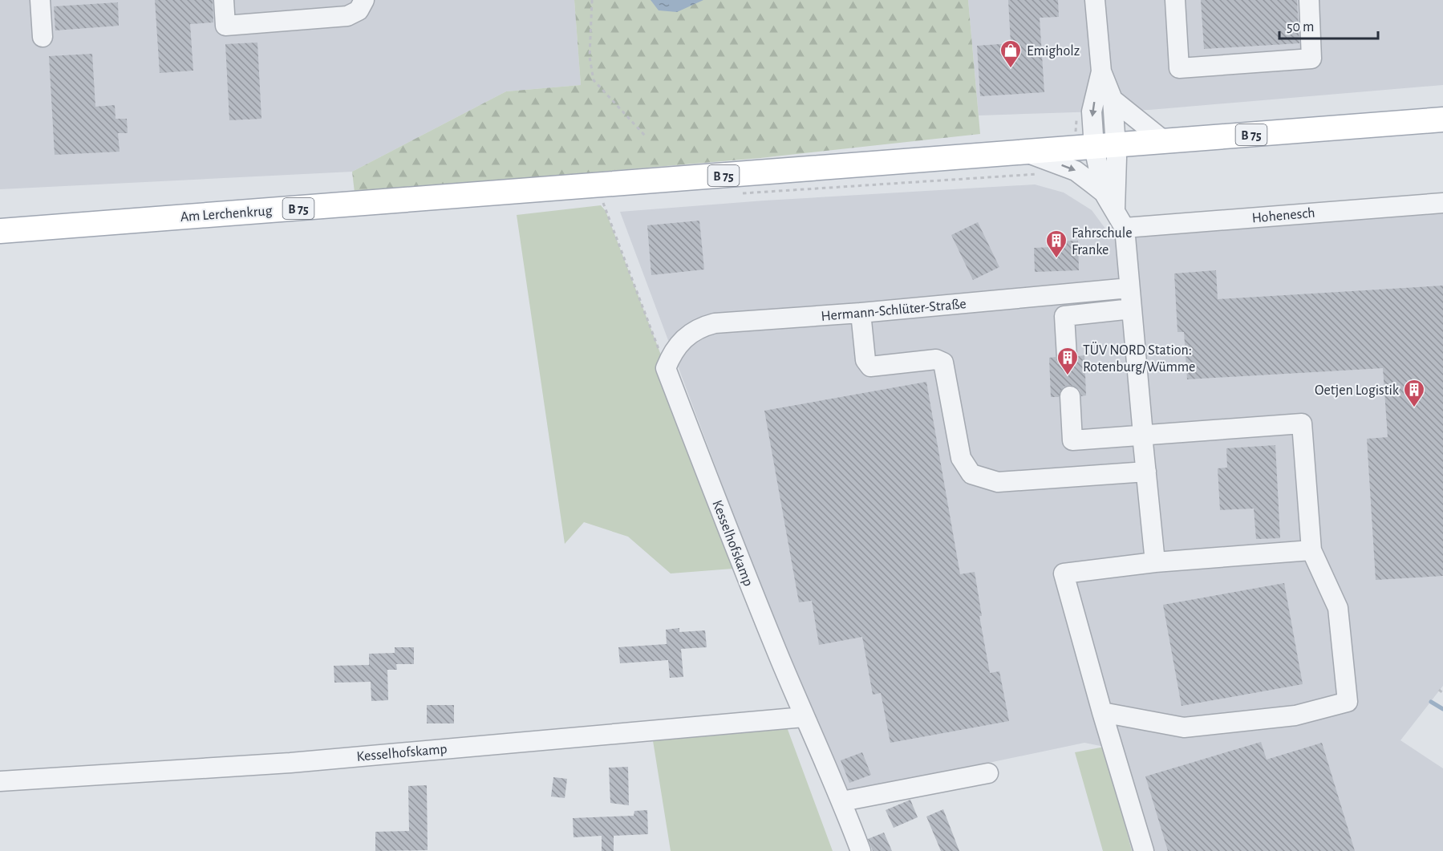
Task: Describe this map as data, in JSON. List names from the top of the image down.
{
  "streets": {
    "main road": ["B 75", "Am Lerchenkrug"],
    "street": ["Hohenesch", "Hermann-Schlüter-Straße", "Kesselhofskamp"]
  },
  "crossings": [
    ["B 75", "Am Lerchenkrug"],
    ["Hermann-Schlüter-Straße", "Kesselhofskamp"]
  ],
  "places": {
    "shop": ["Emigholz"],
    "building": ["Fahrschule Franke", "TÜV NORD Station: Rotenburg/Wümme", "Oetjen Logistik"]
  },
  "scale_bar": "50 m"
}
